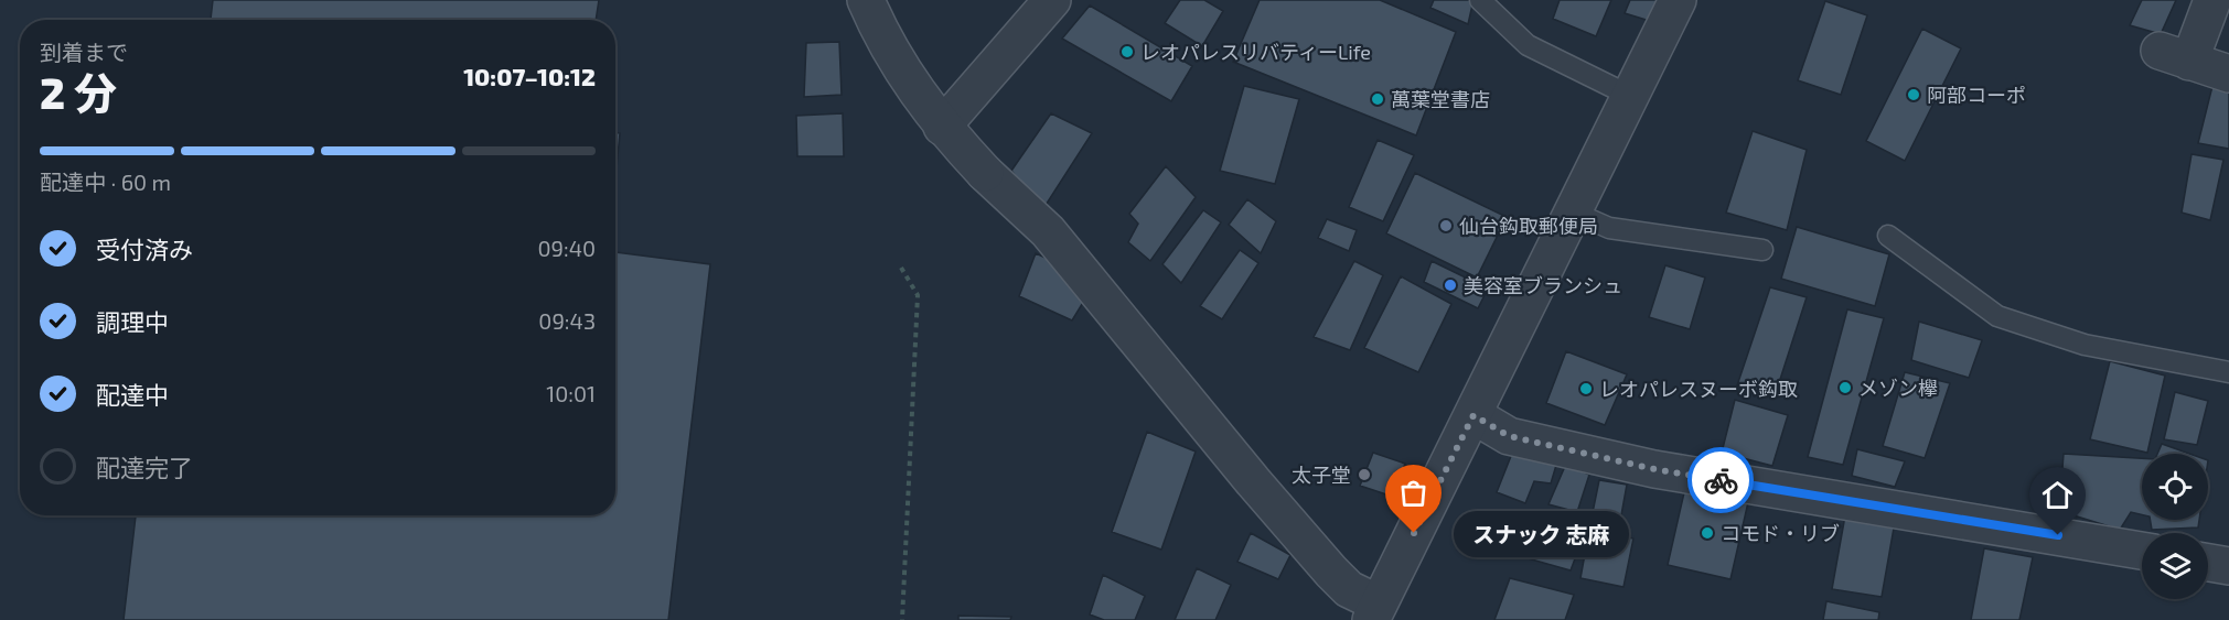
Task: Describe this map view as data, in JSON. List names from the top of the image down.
{
  "places": [
    "レオパレスリバティーLife",
    "阿部コーポ",
    "萬葉堂書店",
    "仙台鈎取郵便局",
    "美容室ブランシュ",
    "メゾン欅",
    "レオパレスヌーボ鈎取",
    "太子堂",
    "スナック 志麻",
    "コモド・リブ"
  ],
  "page": {
    "heading": ["2 分", "到着まで", "10:07–10:12"],
    "bar": "配達中 · 60 m",
    "list": [
      ["受付済み", "09:40"],
      ["調理中", "09:43"],
      ["配達中", "10:01"],
      "配達完了"
    ],
    "bubble": "スナック 志麻"
  }
}
